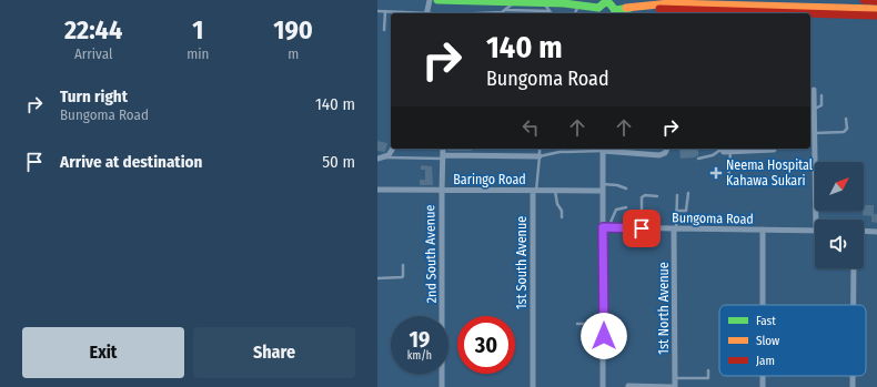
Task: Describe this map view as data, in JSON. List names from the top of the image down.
{
  "streets": {
    "street": [
      "Baringo Road",
      "Bungoma Road",
      "2nd South Avenue",
      "1st South Avenue",
      "1st North Avenue"
    ]
  },
  "crossings": [
    ["Baringo Road", "2nd South Avenue"],
    ["Baringo Road", "1st South Avenue"],
    ["Bungoma Road", "1st North Avenue"]
  ],
  "places": {
    "health": ["Neema Hospital Kahawa Sukari"]
  },
  "legend": ["Fast", "Slow", "Jam"],
  "north": "top right",
  "page": {
    "eta": [
      "22:44",
      "Arrival",
      "1",
      "min",
      "190",
      "m"
    ],
    "turn": ["140 m", "Bungoma Road"],
    "list": [
      {
        "name": "Turn right",
        "note": "Bungoma Road",
        "value": "140 m"
      },
      {
        "name": "Arrive at destination",
        "value": "50 m"
      }
    ],
    "speed": "19 km/h",
    "limit": "30",
    "buttons": ["Exit", "Share"]
  }
}
